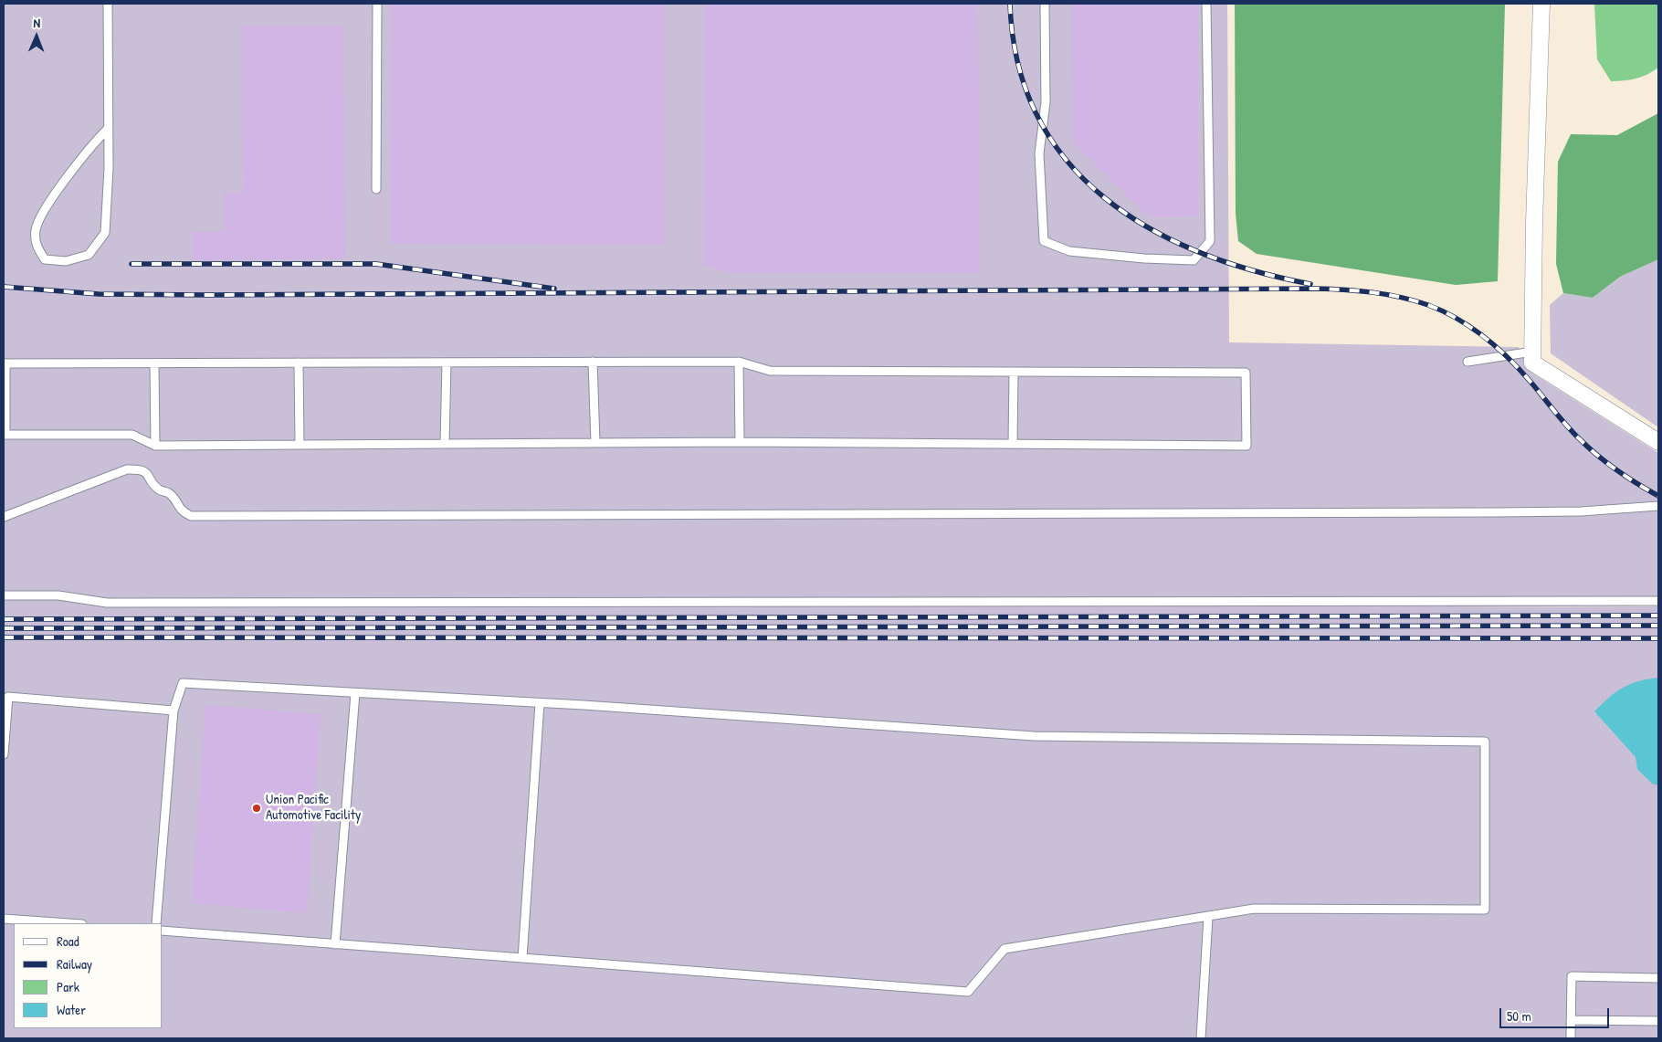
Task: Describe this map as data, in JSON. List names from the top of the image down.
{
  "places": ["Union Pacific Automotive Facility"],
  "legend": [
    "Road",
    "Railway",
    "Park",
    "Water"
  ],
  "scale_bar": "50 m",
  "north": "top"
}
